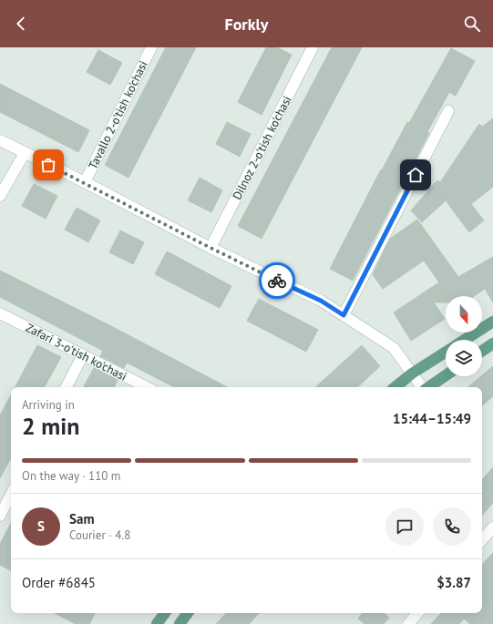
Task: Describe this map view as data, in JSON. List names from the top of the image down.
{
  "streets": {
    "street": ["Tavallo 2-o'tish ko'chasi", "Dilnoz 2-o'tish ko'chasi", "Zafari 3-o'tish ko'chasi"]
  },
  "north": "bottom",
  "page": {
    "header": "Forkly",
    "heading": ["2 min", "Arriving in", "15:44–15:49"],
    "panel": [
      "Sam",
      "Courier · 4.8",
      "Order #6845",
      "$3.87"
    ],
    "bar": "On the way · 110 m",
    "round": "S"
  }
}
